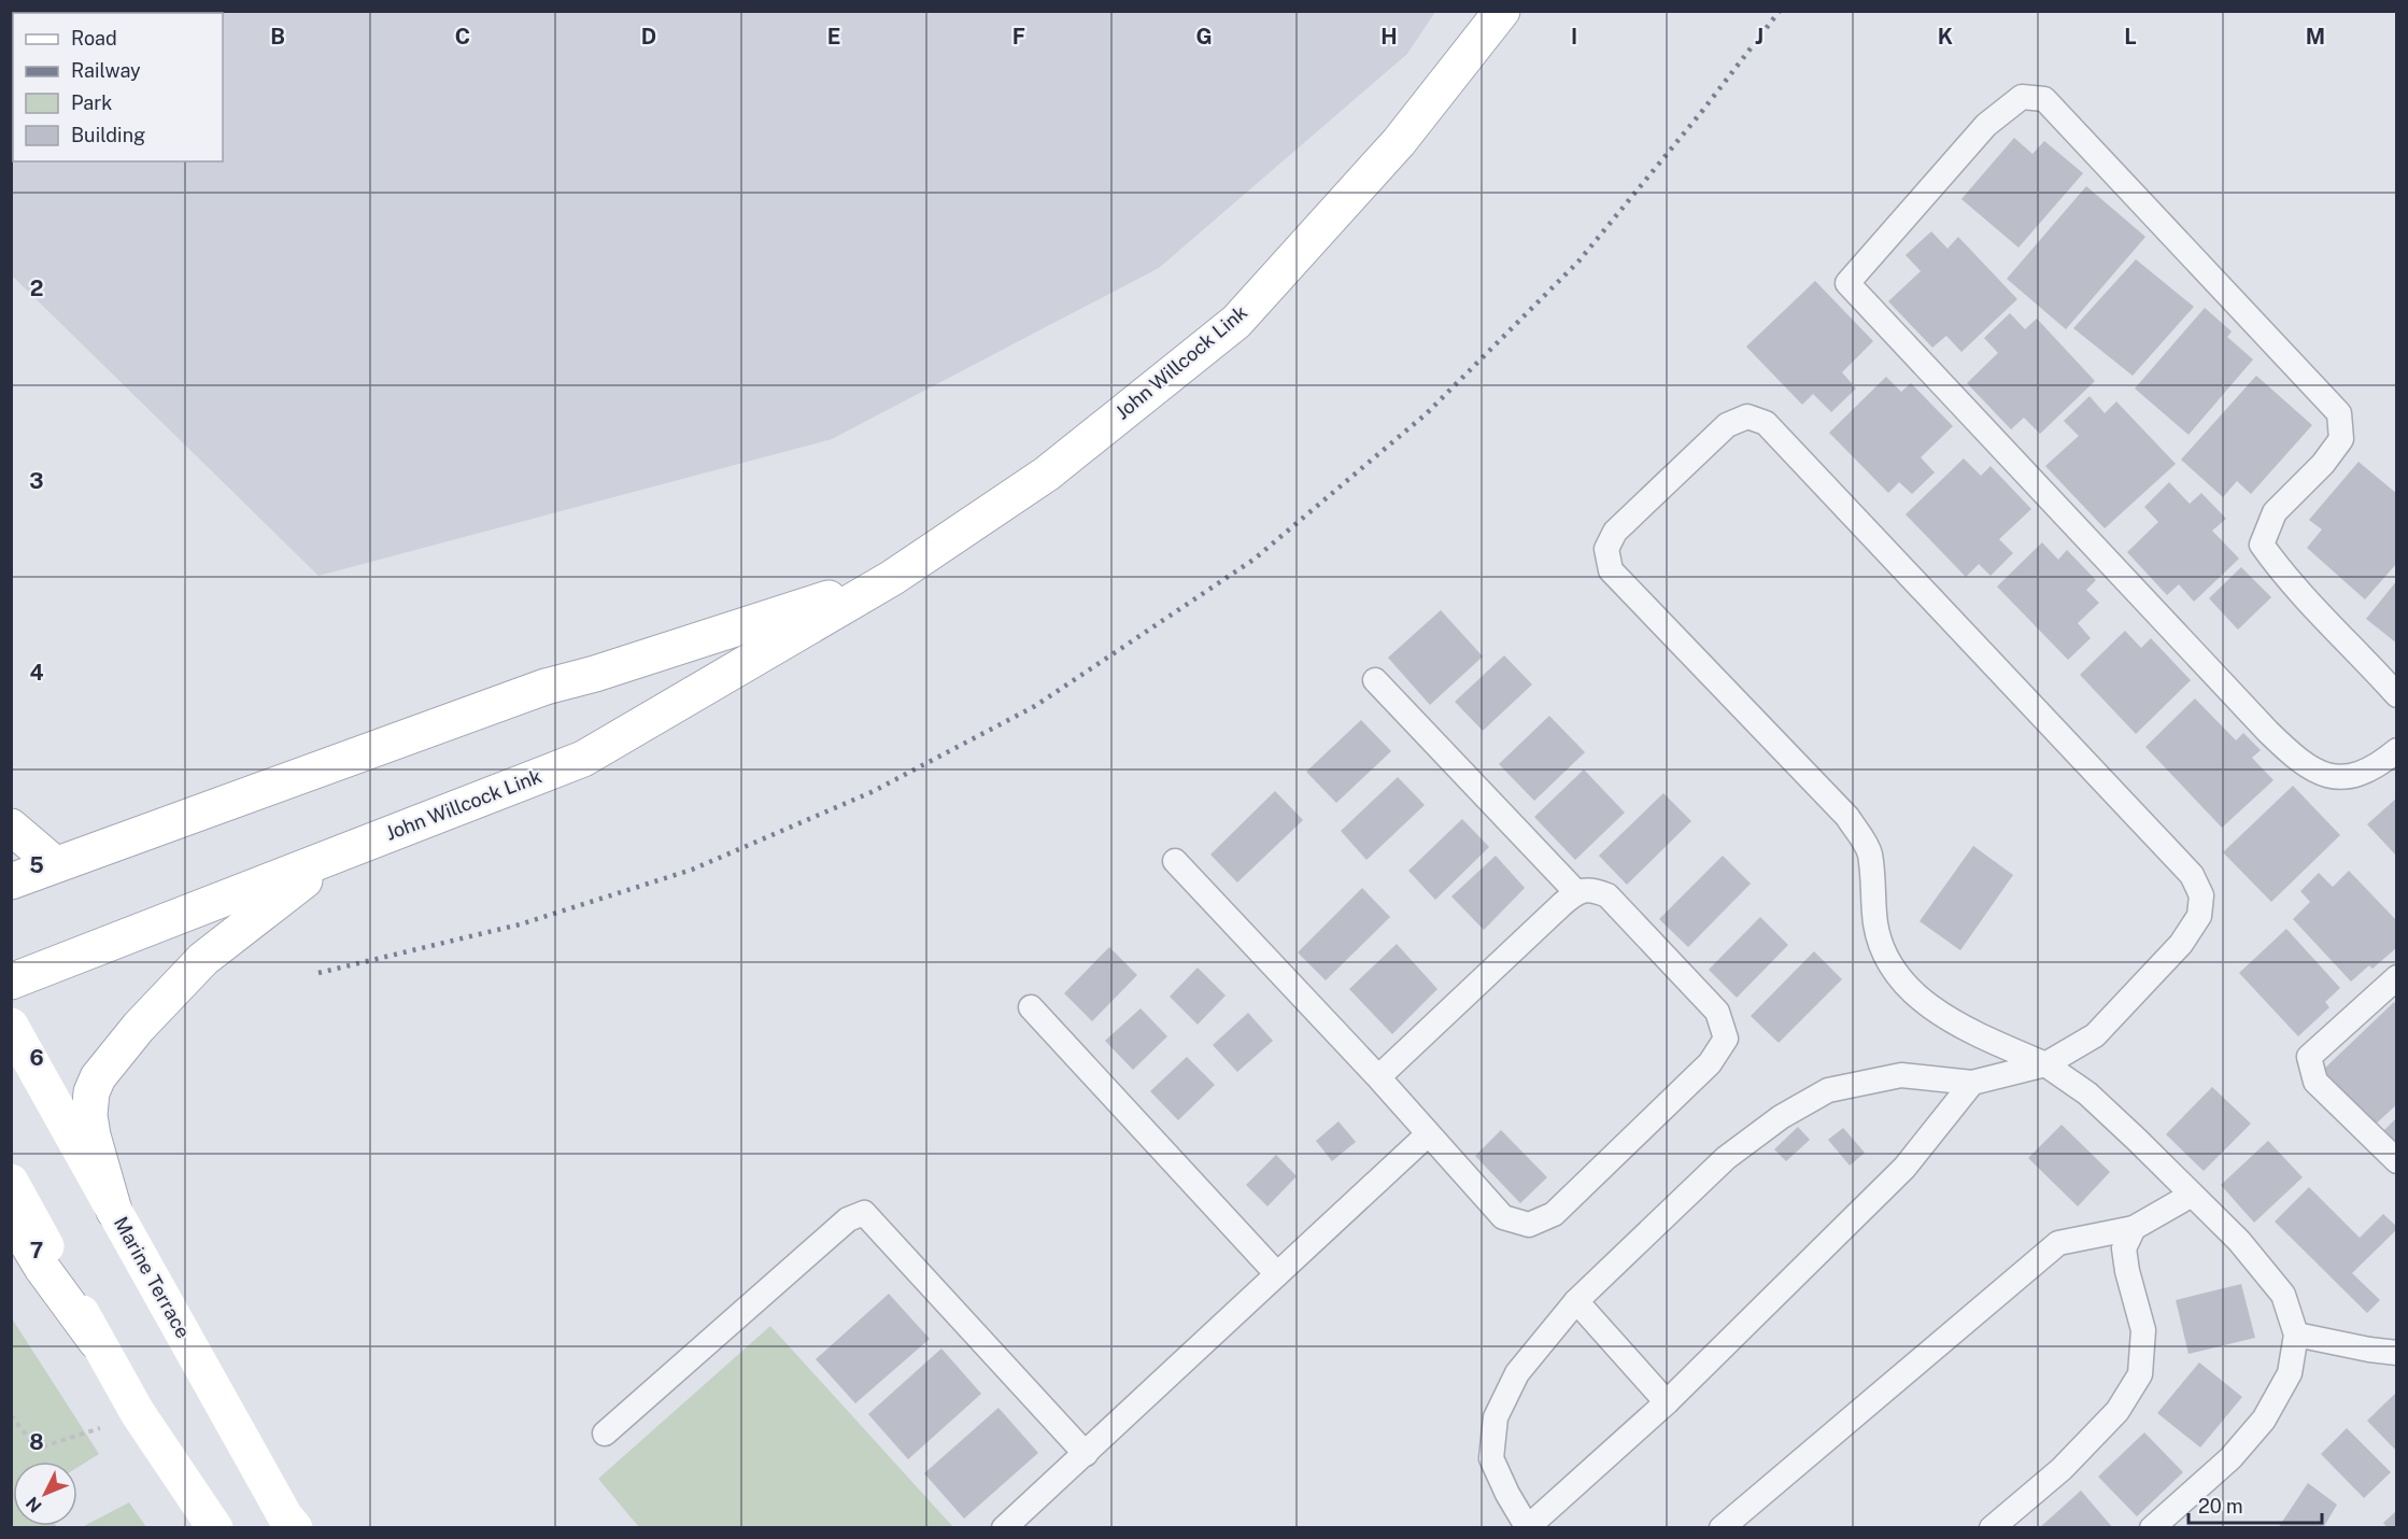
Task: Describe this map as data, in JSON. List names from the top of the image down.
{
  "streets": {
    "main road": ["John Willcock Link", "Marine Terrace"]
  },
  "legend": [
    "Road",
    "Railway",
    "Park",
    "Building"
  ],
  "scale_bar": "20 m",
  "north": "bottom left",
  "grid": {
    "columns": [
      "B",
      "C",
      "D",
      "E",
      "F",
      "G",
      "H",
      "I",
      "J",
      "K",
      "L",
      "M"
    ],
    "rows": [
      "2",
      "3",
      "4",
      "5",
      "6",
      "7",
      "8"
    ]
  }
}
